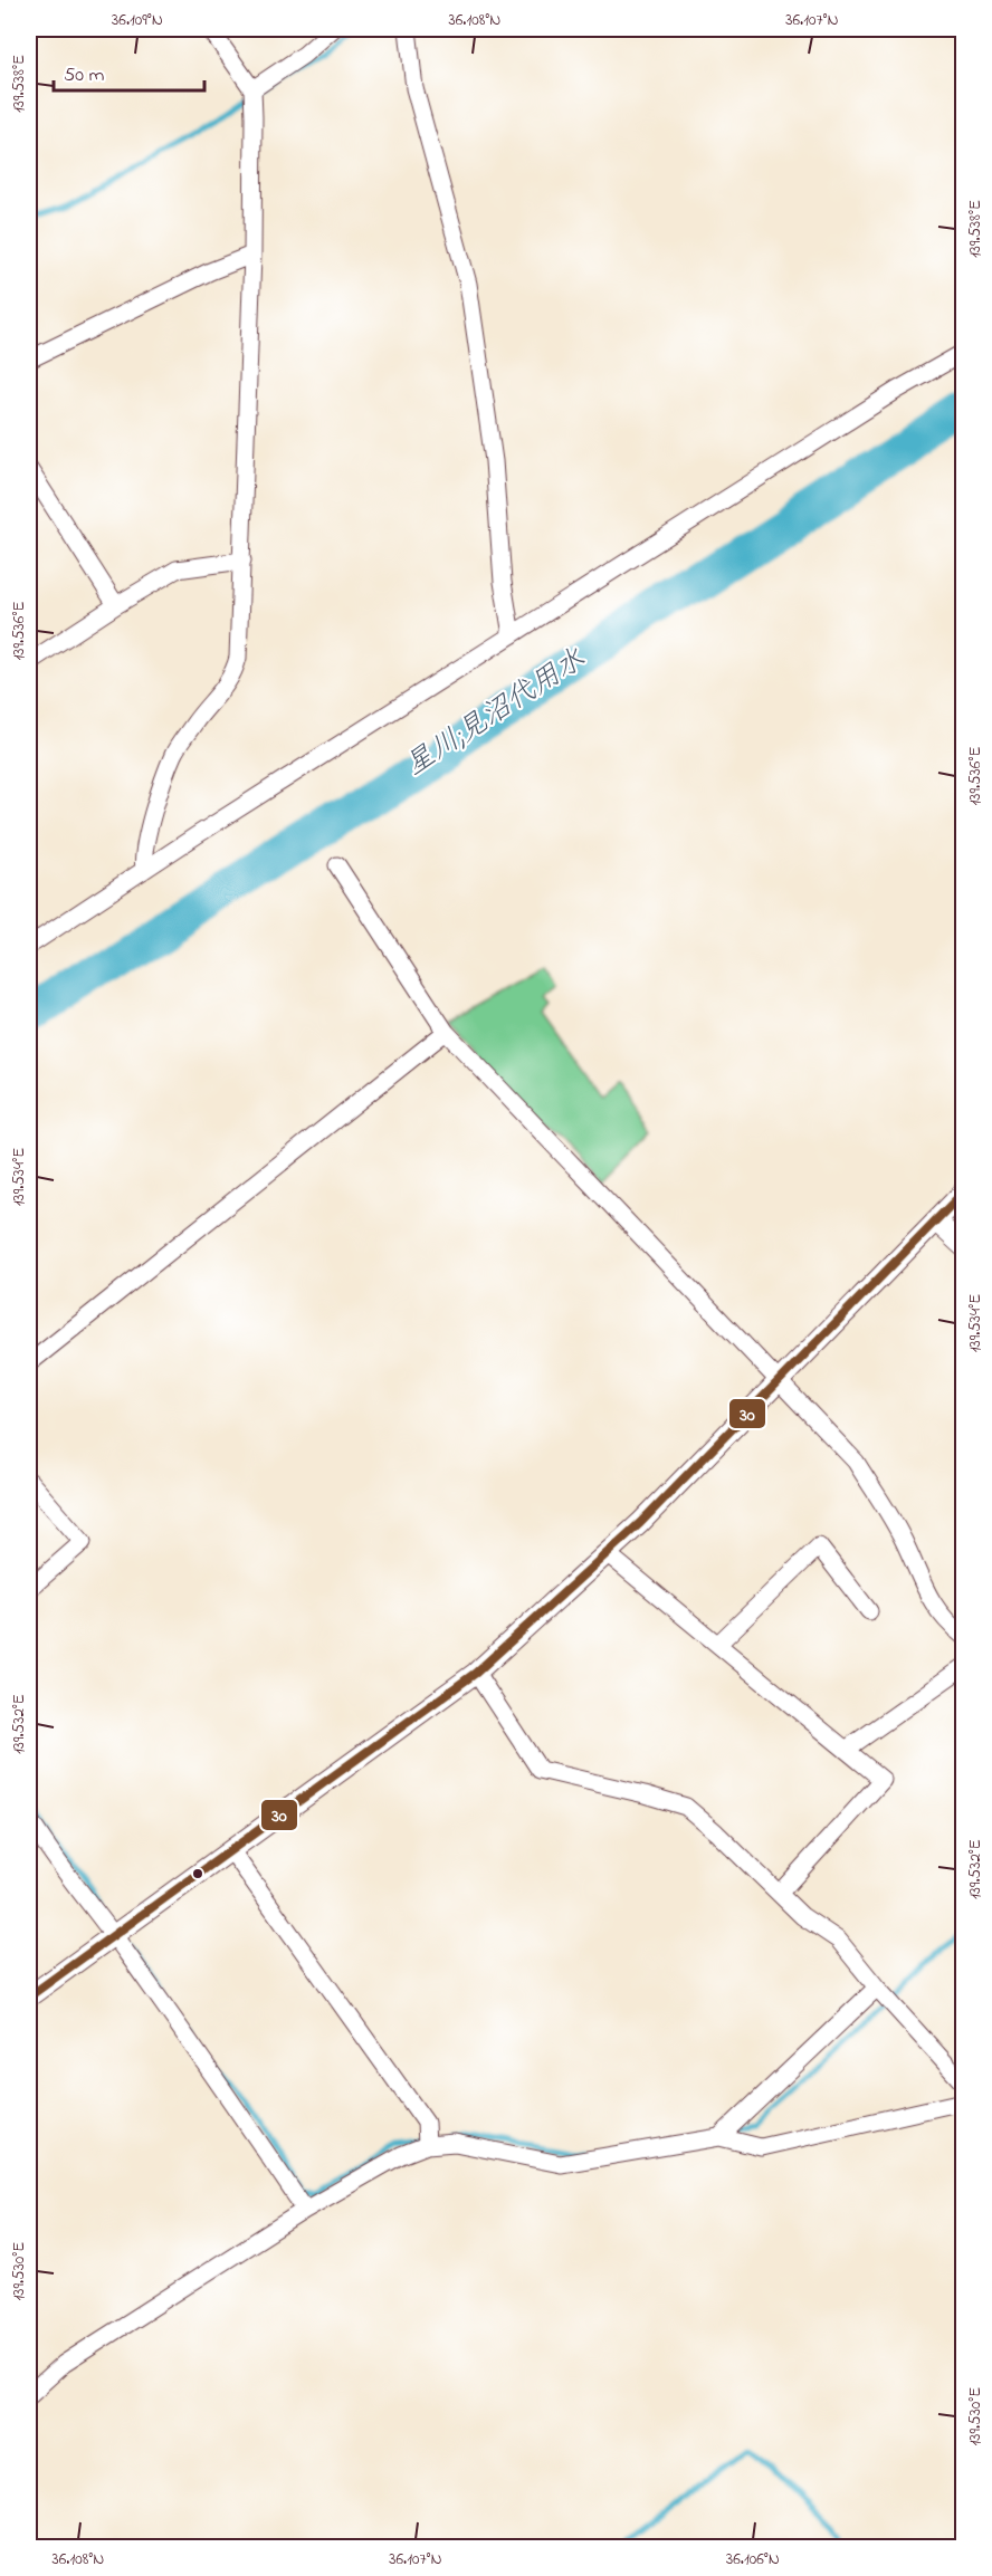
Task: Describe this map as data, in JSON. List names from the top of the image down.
{
  "water": ["星川;見沼代用水"],
  "lines": ["transit line 30"],
  "scale_bar": "50 m",
  "coordinates": [
    "36.109°N",
    "36.108°N",
    "36.107°N",
    "139.538°E",
    "139.536°E",
    "139.534°E",
    "139.532°E",
    "139.530°E",
    "36.106°N"
  ]
}
